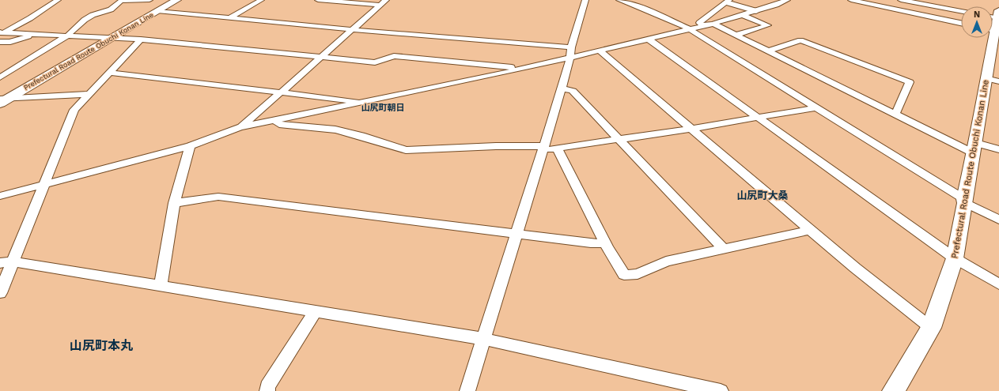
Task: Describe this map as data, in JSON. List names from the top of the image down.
{
  "streets": {
    "main road": ["Prefectural Road Route Obuchi Konan Line"]
  },
  "districts": ["山尻町朝日", "山尻町大桑", "山尻町本丸"],
  "north": "top"
}
